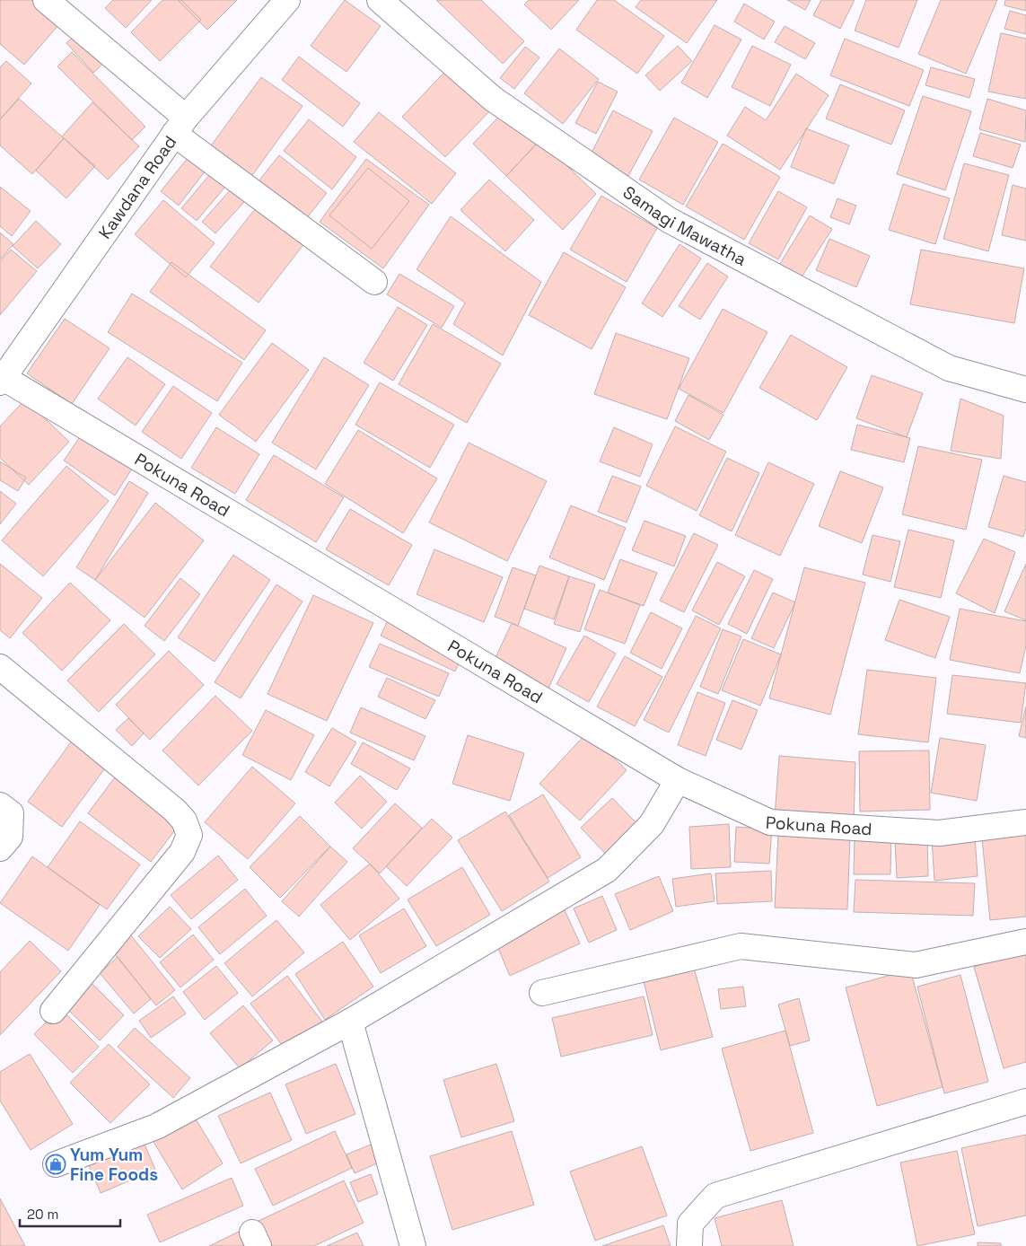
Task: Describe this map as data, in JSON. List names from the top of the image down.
{
  "streets": {
    "street": ["Kawdana Road", "Samagi Mawatha", "Pokuna Road"]
  },
  "crossings": [
    ["Kawdana Road", "Pokuna Road"]
  ],
  "places": {
    "shop": ["Yum Yum Fine Foods"]
  },
  "scale_bar": "20 m"
}
